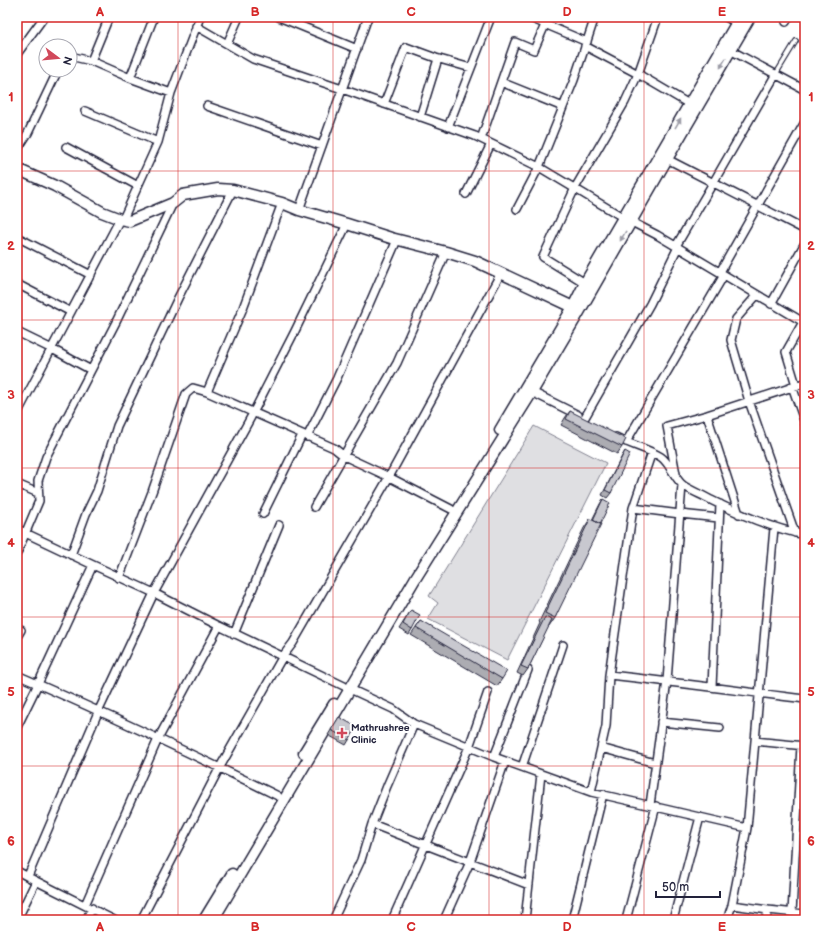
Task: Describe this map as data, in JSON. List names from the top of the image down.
{
  "places": {
    "health": ["Mathrushree Clinic"]
  },
  "scale_bar": "50 m",
  "north": "right",
  "grid": {
    "columns": [
      "A",
      "B",
      "C",
      "D",
      "E"
    ],
    "rows": [
      "1",
      "2",
      "3",
      "4",
      "5",
      "6"
    ]
  }
}
